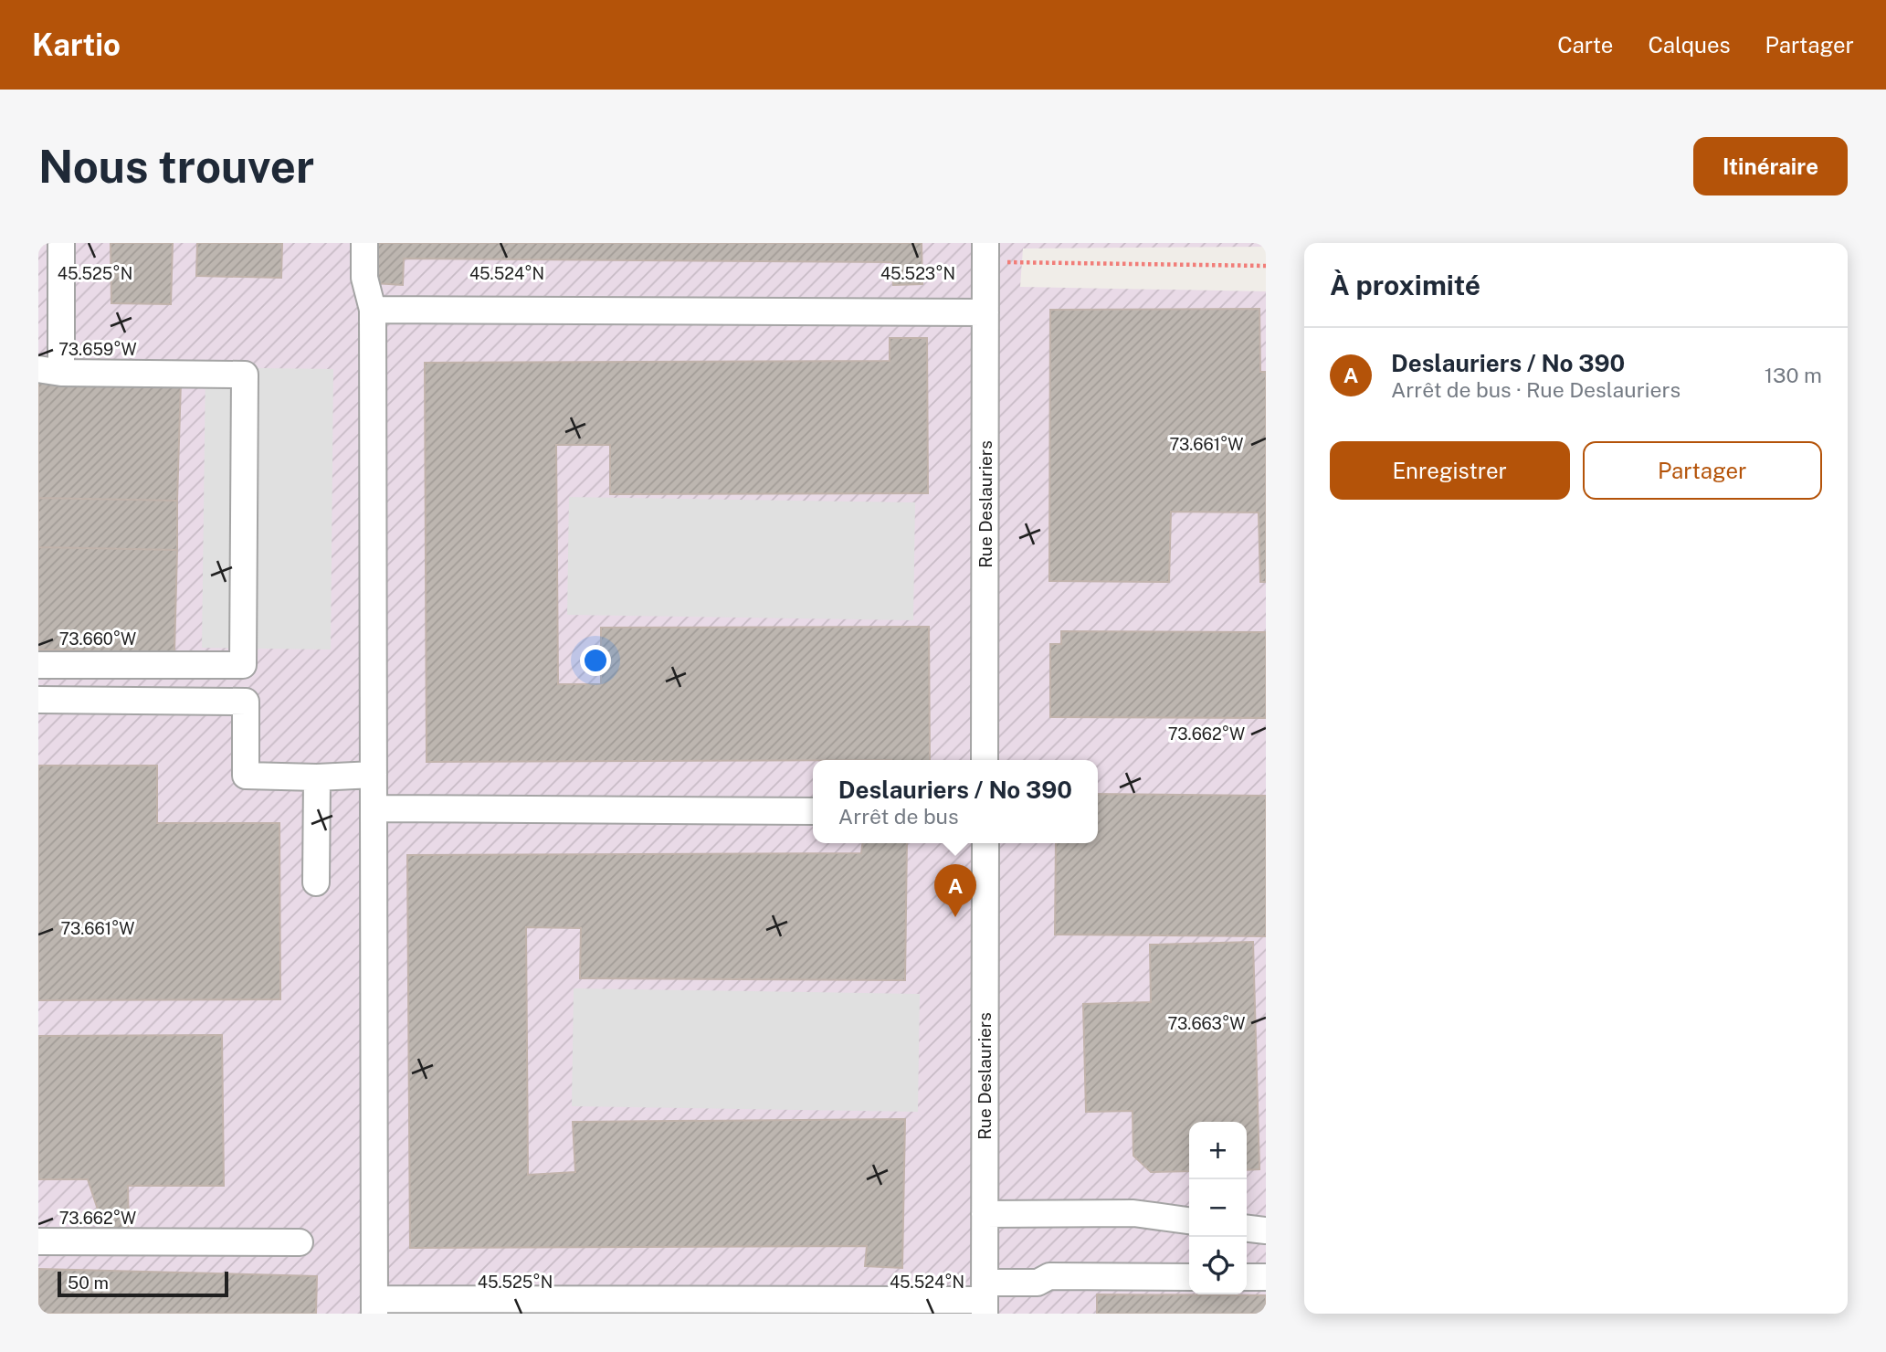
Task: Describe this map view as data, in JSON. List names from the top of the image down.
{
  "streets": {
    "street": ["Rue Deslauriers"]
  },
  "scale_bar": "50 m",
  "page": {
    "header": "Kartio",
    "nav": ["Carte", "Calques", "Partager"],
    "buttons": [
      "Itinéraire",
      ["Enregistrer", "Partager"]
    ],
    "title": "Nous trouver",
    "heading": "À proximité",
    "list": [
      {
        "mark": "A",
        "name": "Deslauriers / No 390",
        "note": "Arrêt de bus · Rue Deslauriers",
        "value": "130 m"
      }
    ],
    "popup": ["Deslauriers / No 390", "Arrêt de bus"],
    "pins": "A",
    "map_buttons": ["+", "−"],
    "scale": "50 m"
  },
  "coordinates": [
    "45.525°N",
    "45.524°N",
    "45.523°N",
    "73.659°W",
    "73.661°W",
    "73.660°W",
    "73.662°W",
    "73.663°W"
  ]
}
